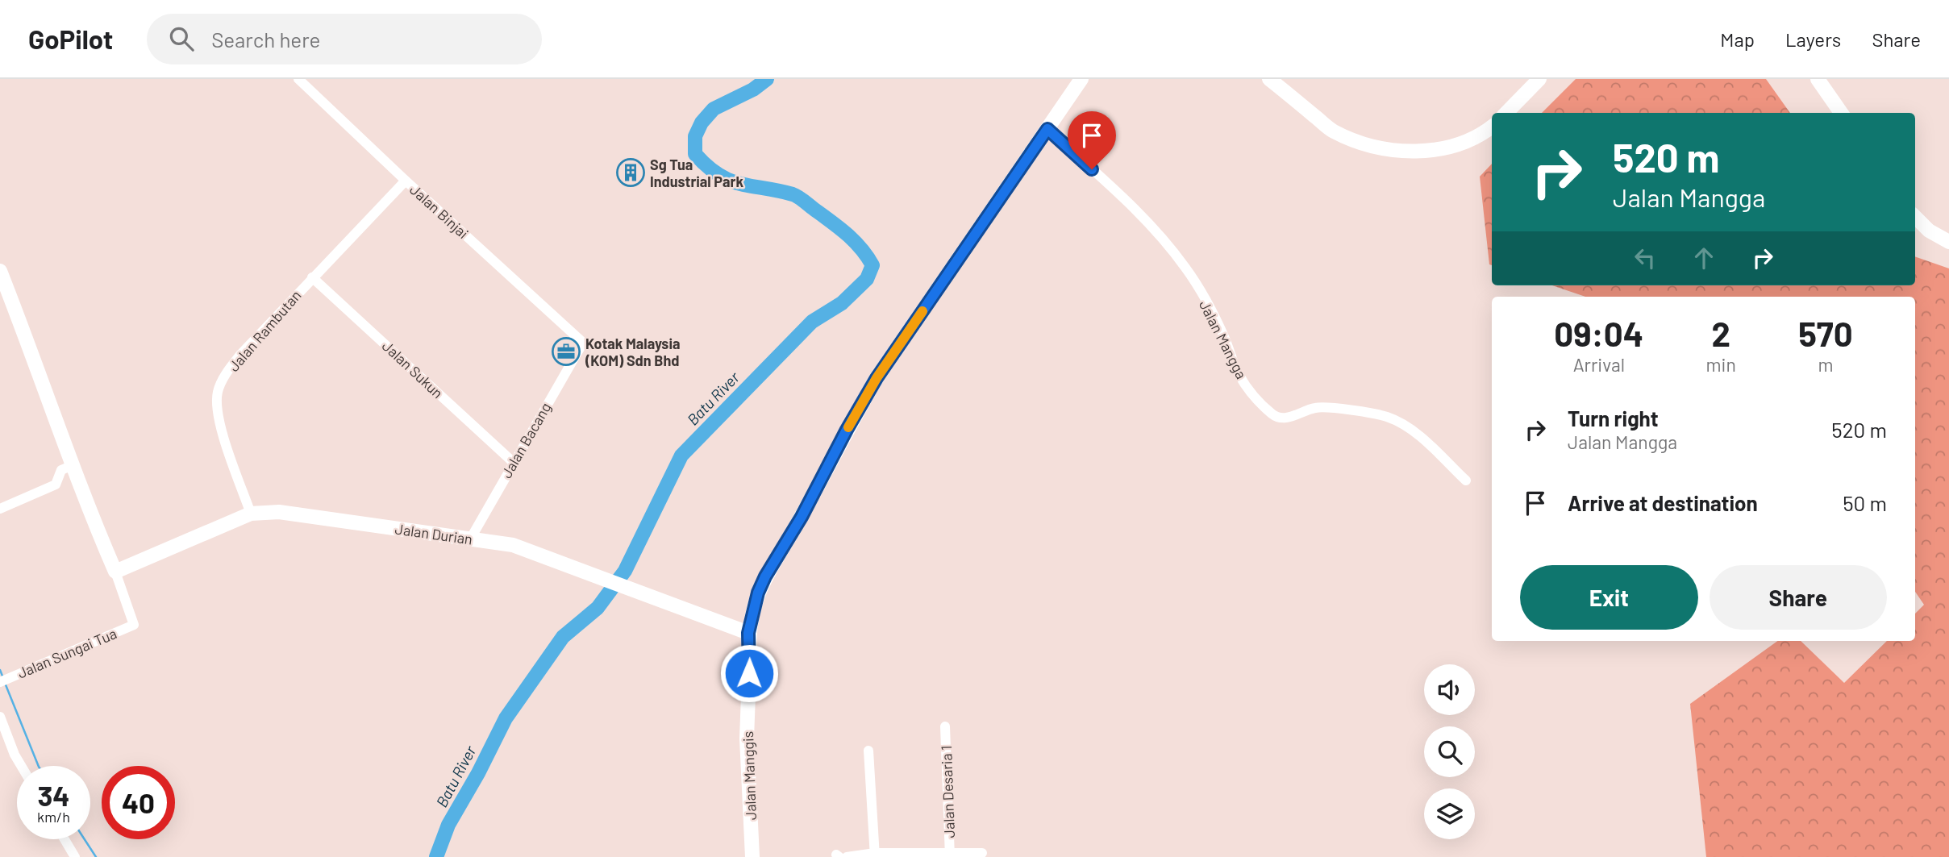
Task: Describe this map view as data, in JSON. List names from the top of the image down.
{
  "streets": {
    "street": [
      "Jalan Binjai",
      "Jalan Rambutan",
      "Jalan Mangga",
      "Jalan Sukun",
      "Jalan Bacang",
      "Jalan Durian",
      "Jalan Sungai Tua",
      "Jalan Manggis",
      "Jalan Desaria 1"
    ]
  },
  "crossings": [
    ["Jalan Binjai", "Jalan Rambutan"],
    ["Jalan Binjai", "Jalan Bacang"],
    ["Jalan Rambutan", "Jalan Sukun"],
    ["Jalan Rambutan", "Jalan Durian"],
    ["Jalan Mangga", "Jalan Manggis"],
    ["Jalan Sukun", "Jalan Bacang"],
    ["Jalan Bacang", "Jalan Durian"],
    ["Jalan Durian", "Jalan Sungai Tua"],
    ["Jalan Durian", "Jalan Manggis"]
  ],
  "water": ["Batu River"],
  "places": {
    "building": ["Sg Tua Industrial Park"],
    "office": ["Kotak Malaysia (KOM) Sdn Bhd"]
  },
  "page": {
    "header": "GoPilot",
    "search": "Search here",
    "nav": ["Map", "Layers", "Share"],
    "turn": ["520 m", "Jalan Mangga"],
    "eta": [
      "09:04",
      "Arrival",
      "2",
      "min",
      "570",
      "m"
    ],
    "list": [
      {
        "name": "Turn right",
        "note": "Jalan Mangga",
        "value": "520 m"
      },
      {
        "name": "Arrive at destination",
        "value": "50 m"
      }
    ],
    "buttons": ["Exit", "Share"],
    "speed": "34 km/h",
    "limit": "40"
  }
}
